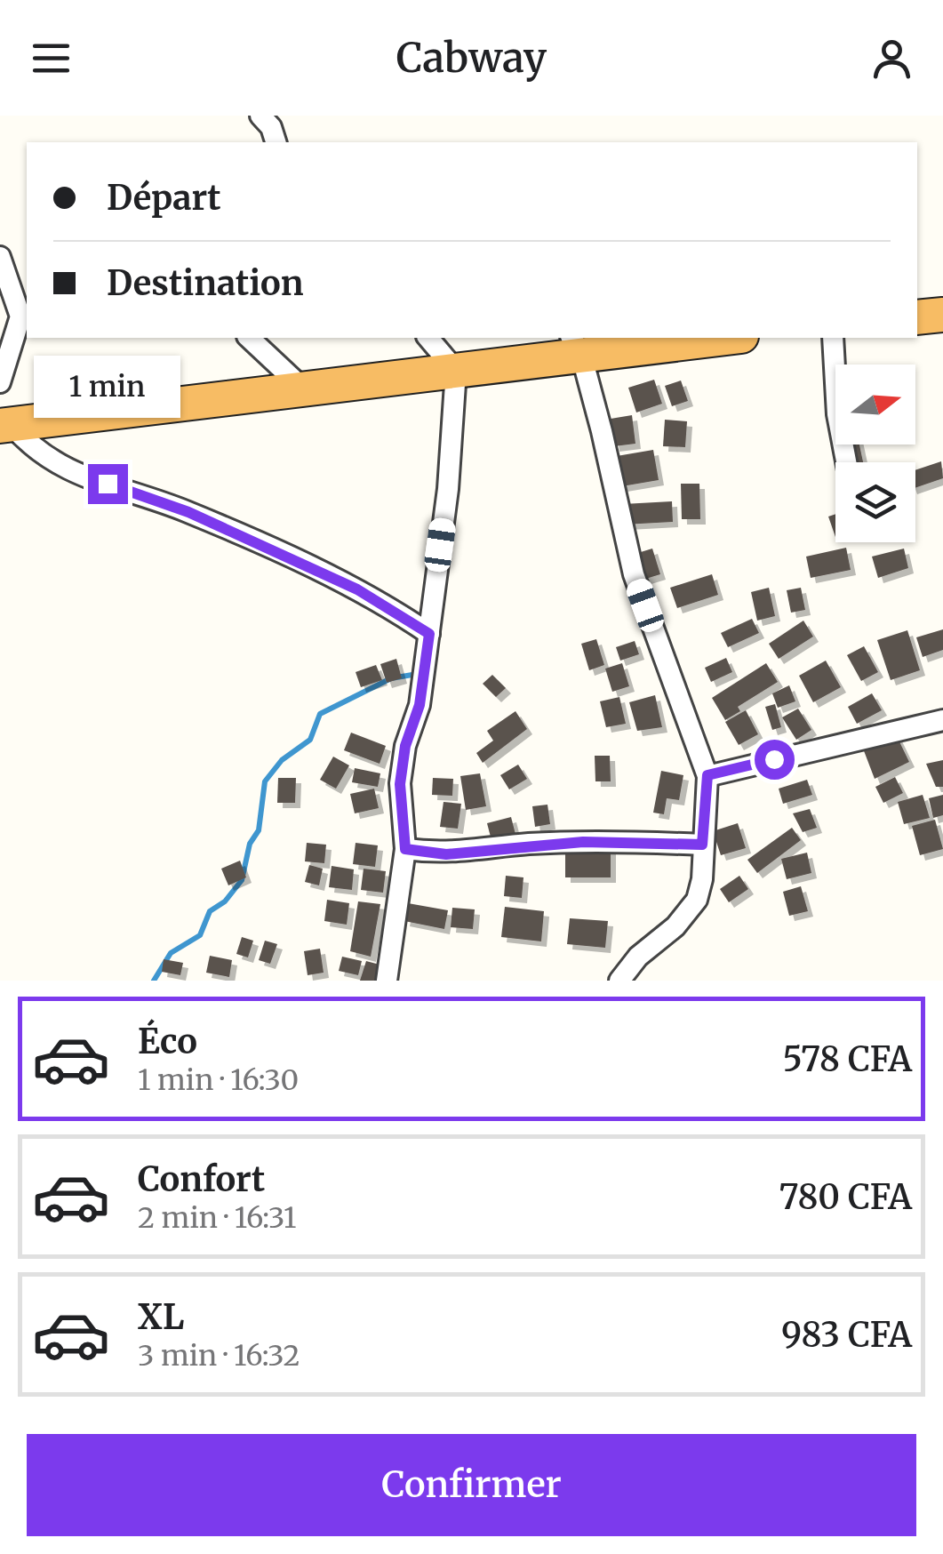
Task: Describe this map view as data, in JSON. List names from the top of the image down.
{
  "north": "right",
  "page": {
    "header": "Cabway",
    "banner": ["Départ", "Destination"],
    "bubble": "1 min",
    "list": [
      {
        "name": "Éco",
        "note": "1 min · 16:30",
        "value": "578 CFA"
      },
      {
        "name": "Confort",
        "note": "2 min · 16:31",
        "value": "780 CFA"
      },
      {
        "name": "XL",
        "note": "3 min · 16:32",
        "value": "983 CFA"
      }
    ],
    "buttons": "Confirmer"
  }
}
